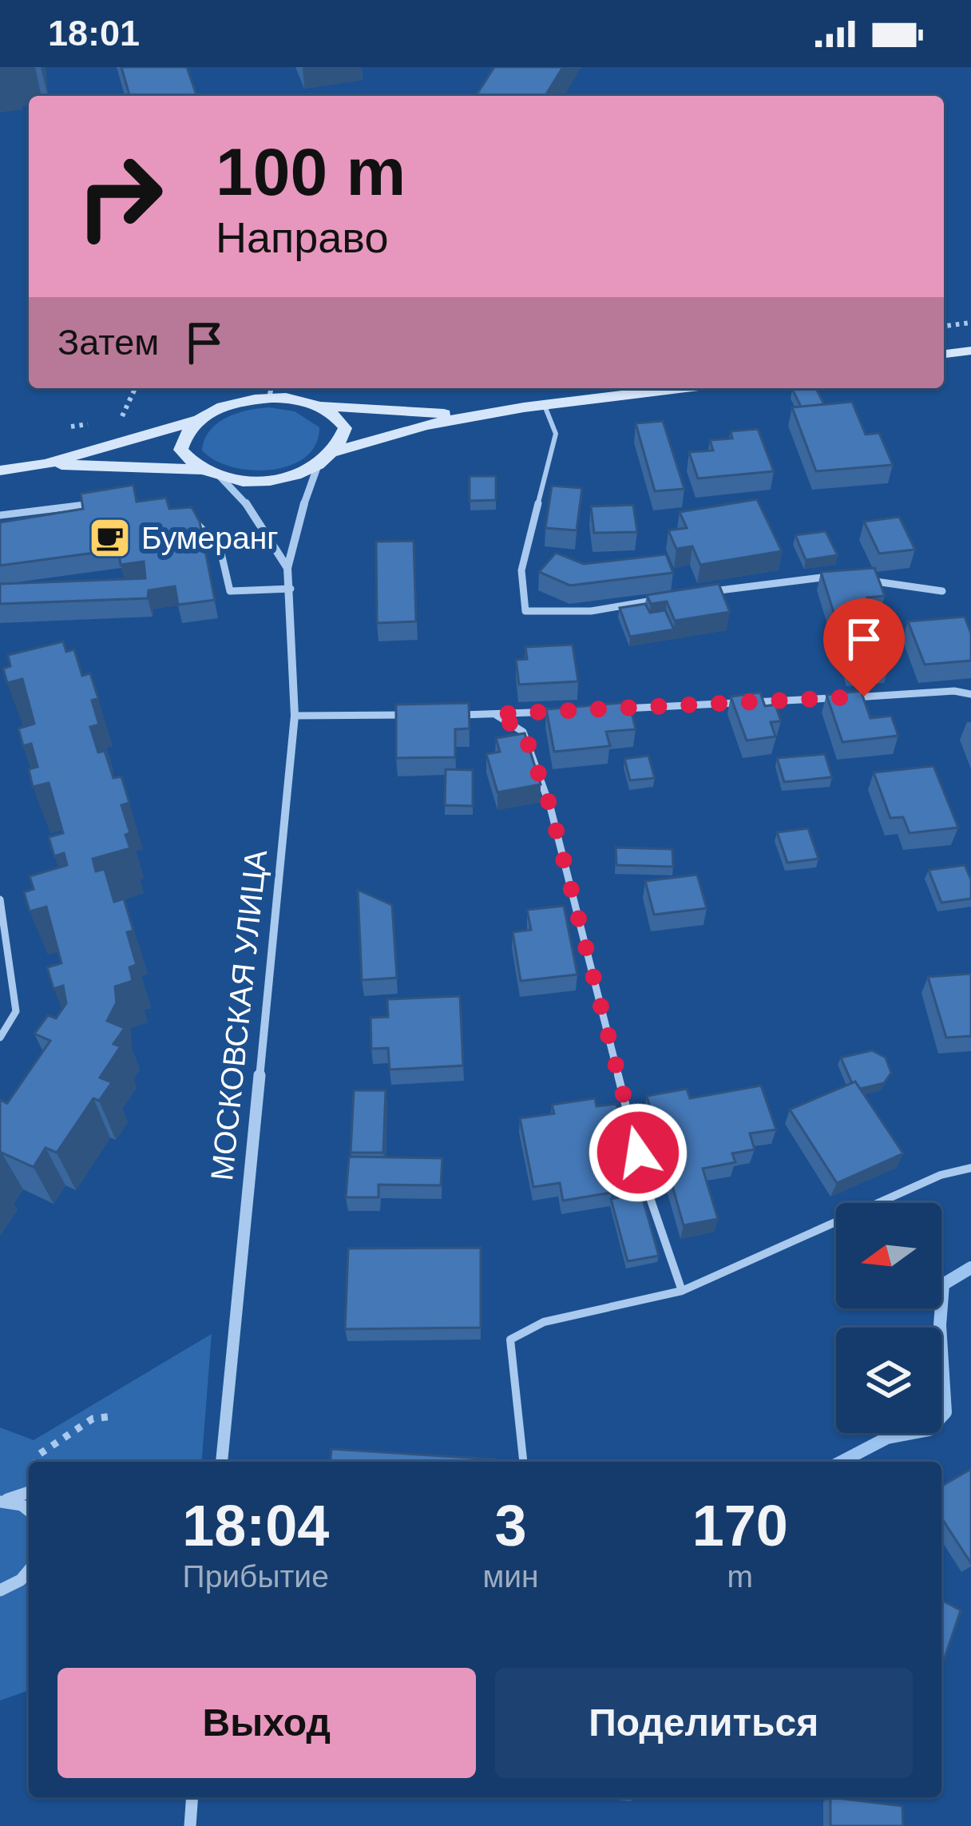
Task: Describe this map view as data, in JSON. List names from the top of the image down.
{
  "streets": {
    "street": ["МОСКОВСКАЯ УЛИЦА"]
  },
  "places": {
    "cafe": ["Бумеранг"]
  },
  "north": "left",
  "page": {
    "status": "18:01",
    "turn": ["100 m", "Направо"],
    "then": "Затем",
    "eta": [
      "18:04",
      "Прибытие",
      "3",
      "мин",
      "170",
      "m"
    ],
    "buttons": ["Выход", "Поделиться"]
  }
}
